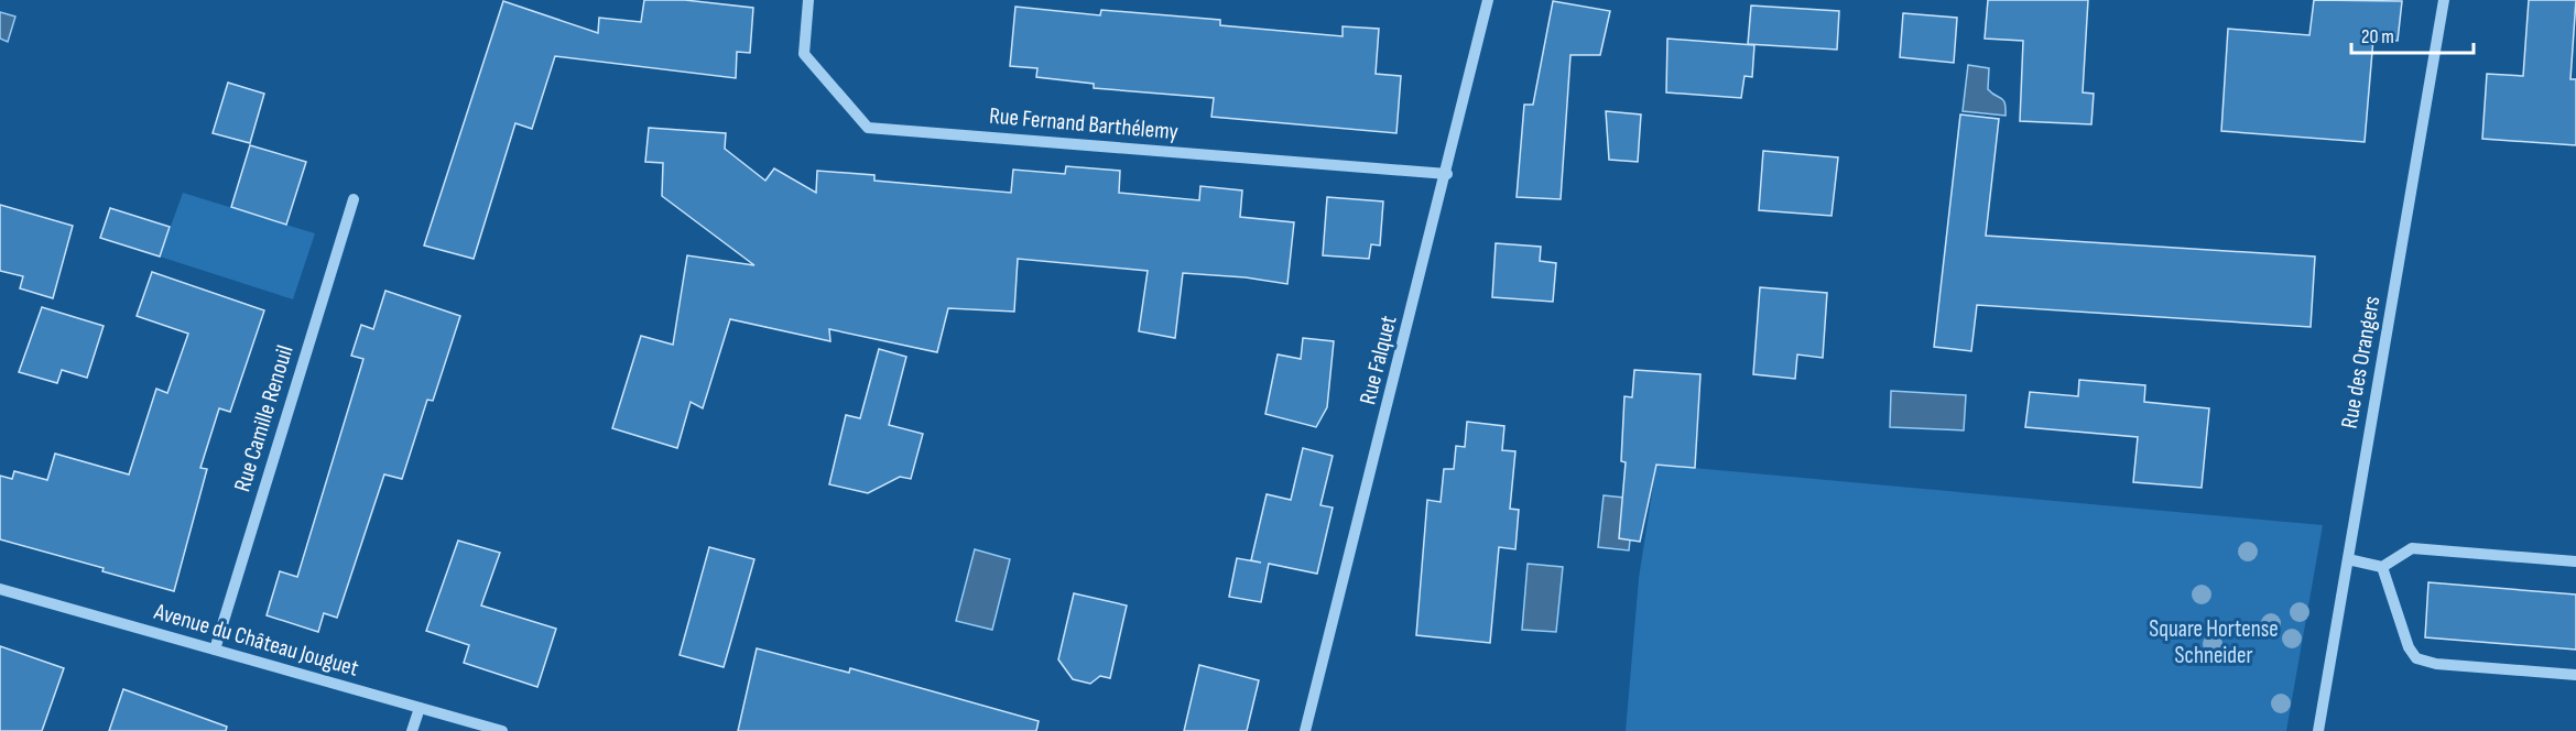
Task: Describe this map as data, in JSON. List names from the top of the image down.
{
  "streets": {
    "street": [
      "Rue Fernand Barthélemy",
      "Rue Falquet",
      "Rue des Orangers",
      "Rue Camille Renouil",
      "Avenue du Château Jouguet"
    ]
  },
  "crossings": [
    ["Rue Fernand Barthélemy", "Rue Falquet"],
    ["Rue Camille Renouil", "Avenue du Château Jouguet"]
  ],
  "parks": ["Square Hortense Schneider"],
  "scale_bar": "20 m"
}
